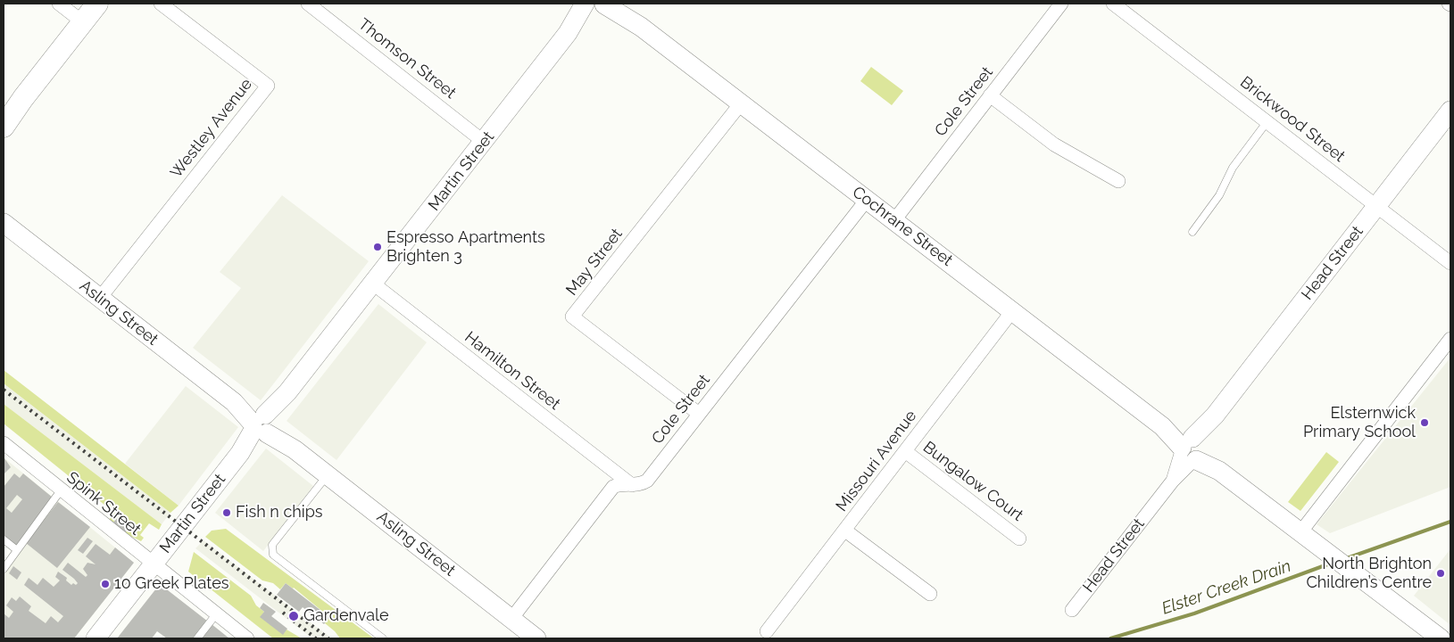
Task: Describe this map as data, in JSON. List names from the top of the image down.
{
  "streets": {
    "street": [
      "Thomson Street",
      "Cole Street",
      "Brickwood Street",
      "Westley Avenue",
      "Martin Street",
      "Cochrane Street",
      "May Street",
      "Head Street",
      "Asling Street",
      "Hamilton Street",
      "Missouri Avenue",
      "Bungalow Court",
      "Spink Street"
    ]
  },
  "crossings": [
    ["Thomson Street", "Martin Street"],
    ["Cole Street", "Cochrane Street"],
    ["Cole Street", "May Street"],
    ["Cole Street", "Asling Street"],
    ["Cole Street", "Hamilton Street"],
    ["Brickwood Street", "Head Street"],
    ["Westley Avenue", "Asling Street"],
    ["Martin Street", "Cochrane Street"],
    ["Martin Street", "Asling Street"],
    ["Martin Street", "Hamilton Street"],
    ["Martin Street", "Spink Street"],
    ["Cochrane Street", "May Street"],
    ["Cochrane Street", "Head Street"],
    ["Cochrane Street", "Missouri Avenue"],
    ["Missouri Avenue", "Bungalow Court"]
  ],
  "water": ["Elster Creek Drain"],
  "places": [
    "Espresso Apartments Brighten 3",
    "Elsternwick Primary School",
    "Fish n chips",
    "North Brighton Children’s Centre",
    "10 Greek Plates",
    "Gardenvale"
  ]
}
